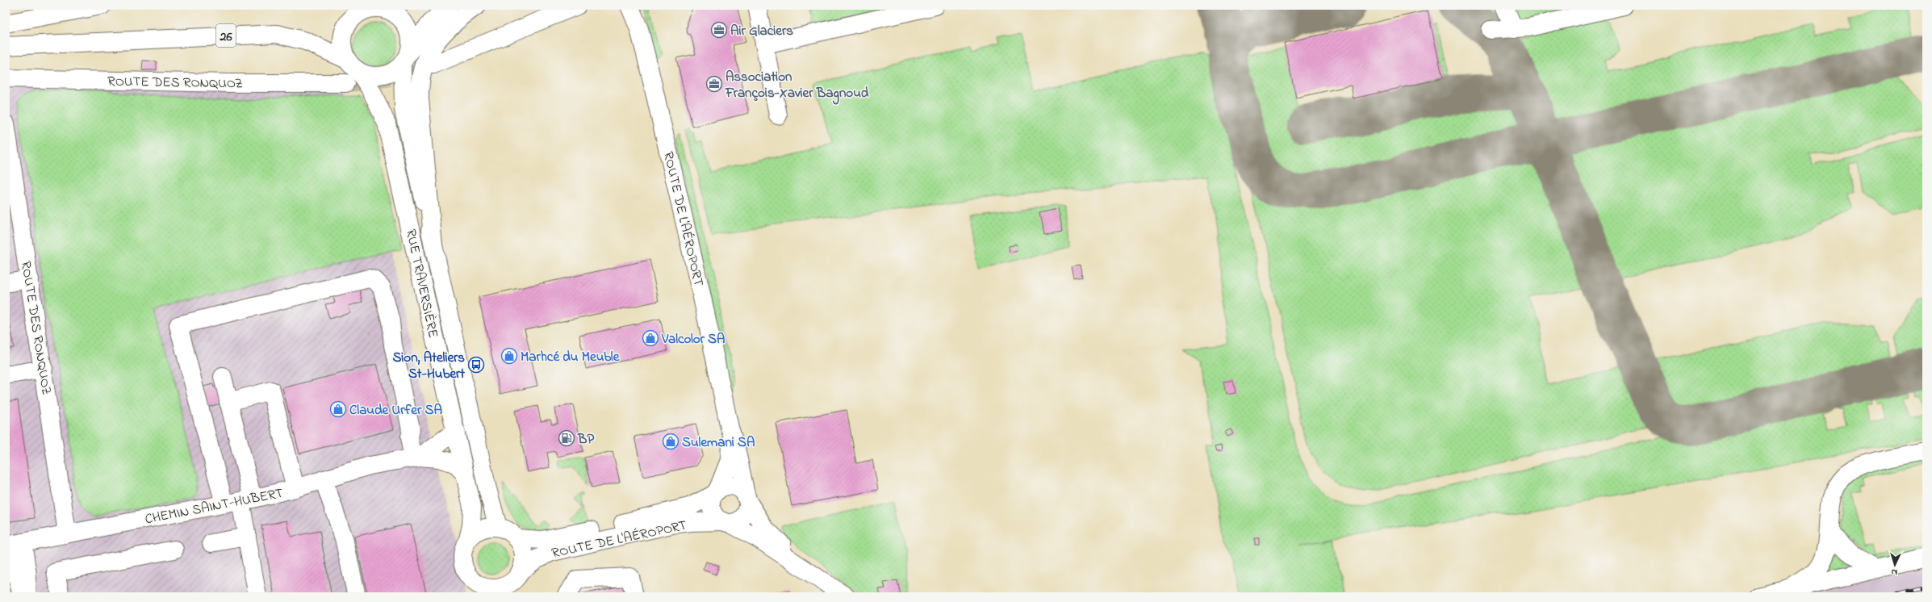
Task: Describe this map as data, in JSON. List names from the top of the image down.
{
  "streets": {
    "main road": [
      "26",
      "ROUTE DES RONQUOZ",
      "ROUTE DE L'AÉROPORT",
      "RUE TRAVERSIÈRE",
      "CHEMIN SAINT-HUBERT"
    ]
  },
  "crossings": [
    ["26", "RUE TRAVERSIÈRE"],
    ["ROUTE DES RONQUOZ", "CHEMIN SAINT-HUBERT"],
    ["ROUTE DE L'AÉROPORT", "RUE TRAVERSIÈRE"],
    ["RUE TRAVERSIÈRE", "CHEMIN SAINT-HUBERT"]
  ],
  "places": {
    "office": ["Air Glaciers", "Association François-Xavier Bagnoud"],
    "shop": [
      "Valcolor SA",
      "Marhcé du Meuble",
      "Claude Urfer SA",
      "Sulemani SA"
    ],
    "bus stop": ["Sion, Ateliers St-Hubert"],
    "fuel station": ["BP"]
  },
  "north": "bottom"
}
